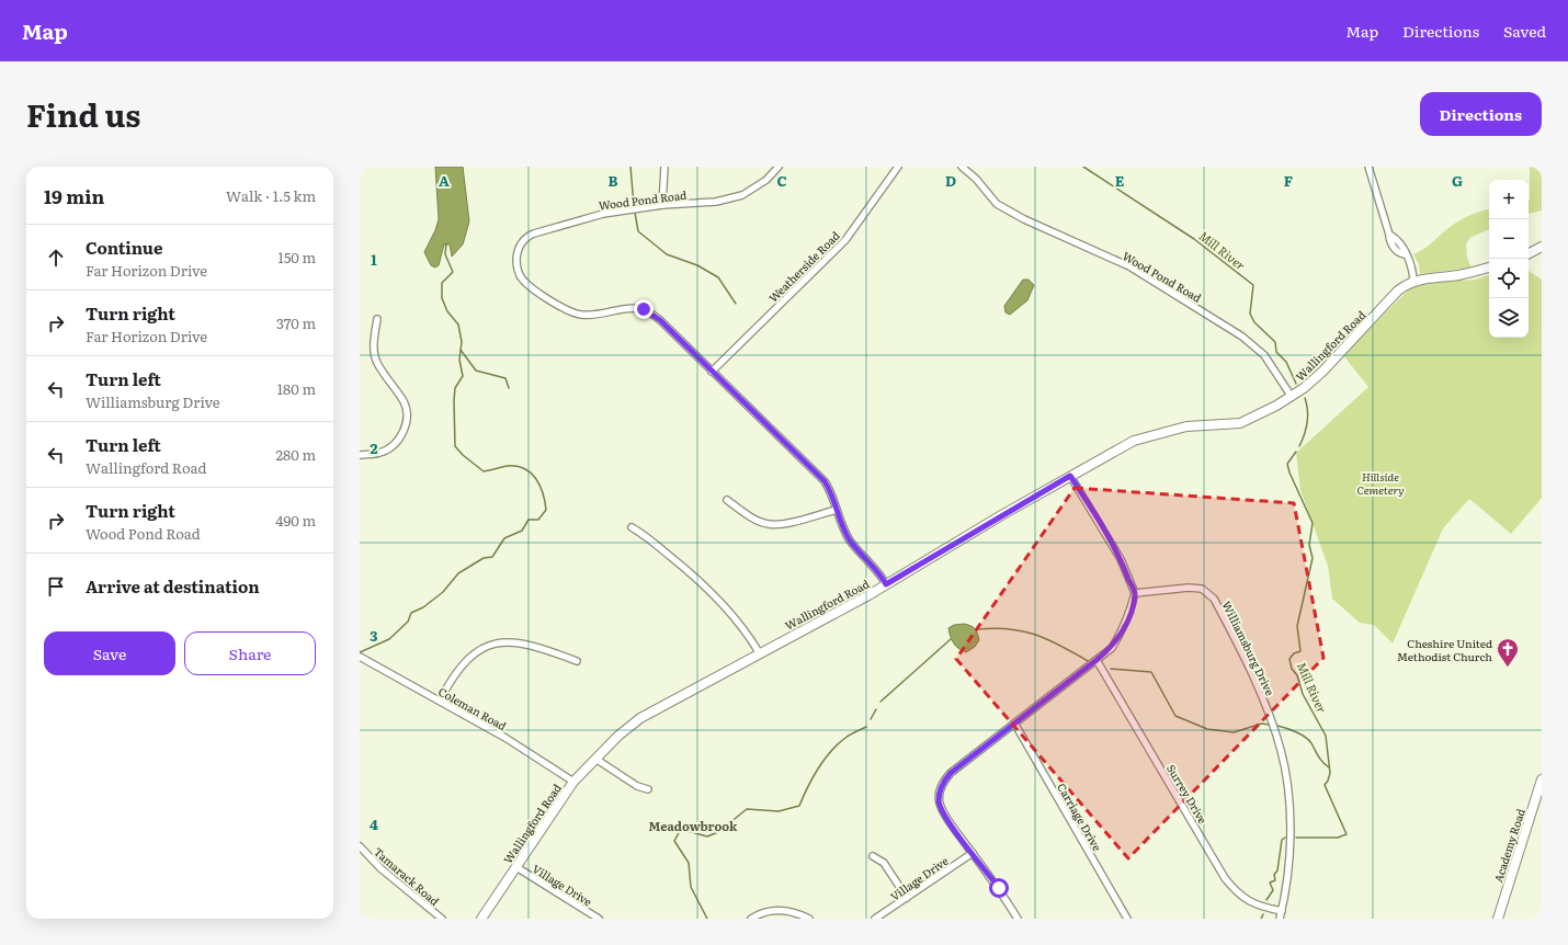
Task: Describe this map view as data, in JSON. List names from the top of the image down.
{
  "streets": {
    "street": [
      "Wood Pond Road",
      "Weatherside Road",
      "Wallingford Road",
      "Williamsburg Drive",
      "Coleman Road",
      "Surrey Drive",
      "Carriage Drive",
      "Academy Road",
      "Tamarack Road",
      "Village Drive"
    ]
  },
  "crossings": [
    ["Wood Pond Road", "Weatherside Road"],
    ["Wood Pond Road", "Wallingford Road"],
    ["Wallingford Road", "Coleman Road"],
    ["Wallingford Road", "Village Drive"],
    ["Williamsburg Drive", "Surrey Drive"]
  ],
  "districts": ["Meadowbrook"],
  "water": ["Mill River"],
  "parks": ["Hillside Cemetery"],
  "places": {
    "church": ["Cheshire United Methodist Church"]
  },
  "page": {
    "header": "Map",
    "nav": ["Map", "Directions", "Saved"],
    "title": "Find us",
    "buttons": [
      "Directions",
      ["Save", "Share"]
    ],
    "heading": ["19 min", "Walk · 1.5 km"],
    "map_buttons": ["+", "−"],
    "list": [
      ["Continue", "Far Horizon Drive", "150 m"],
      ["Turn right", "Far Horizon Drive", "370 m"],
      ["Turn left", "Williamsburg Drive", "180 m"],
      ["Turn left", "Wallingford Road", "280 m"],
      ["Turn right", "Wood Pond Road", "490 m"],
      "Arrive at destination"
    ]
  },
  "grid": {
    "columns": [
      "A",
      "B",
      "C",
      "D",
      "E",
      "F",
      "G"
    ],
    "rows": [
      "1",
      "2",
      "3",
      "4"
    ]
  }
}
